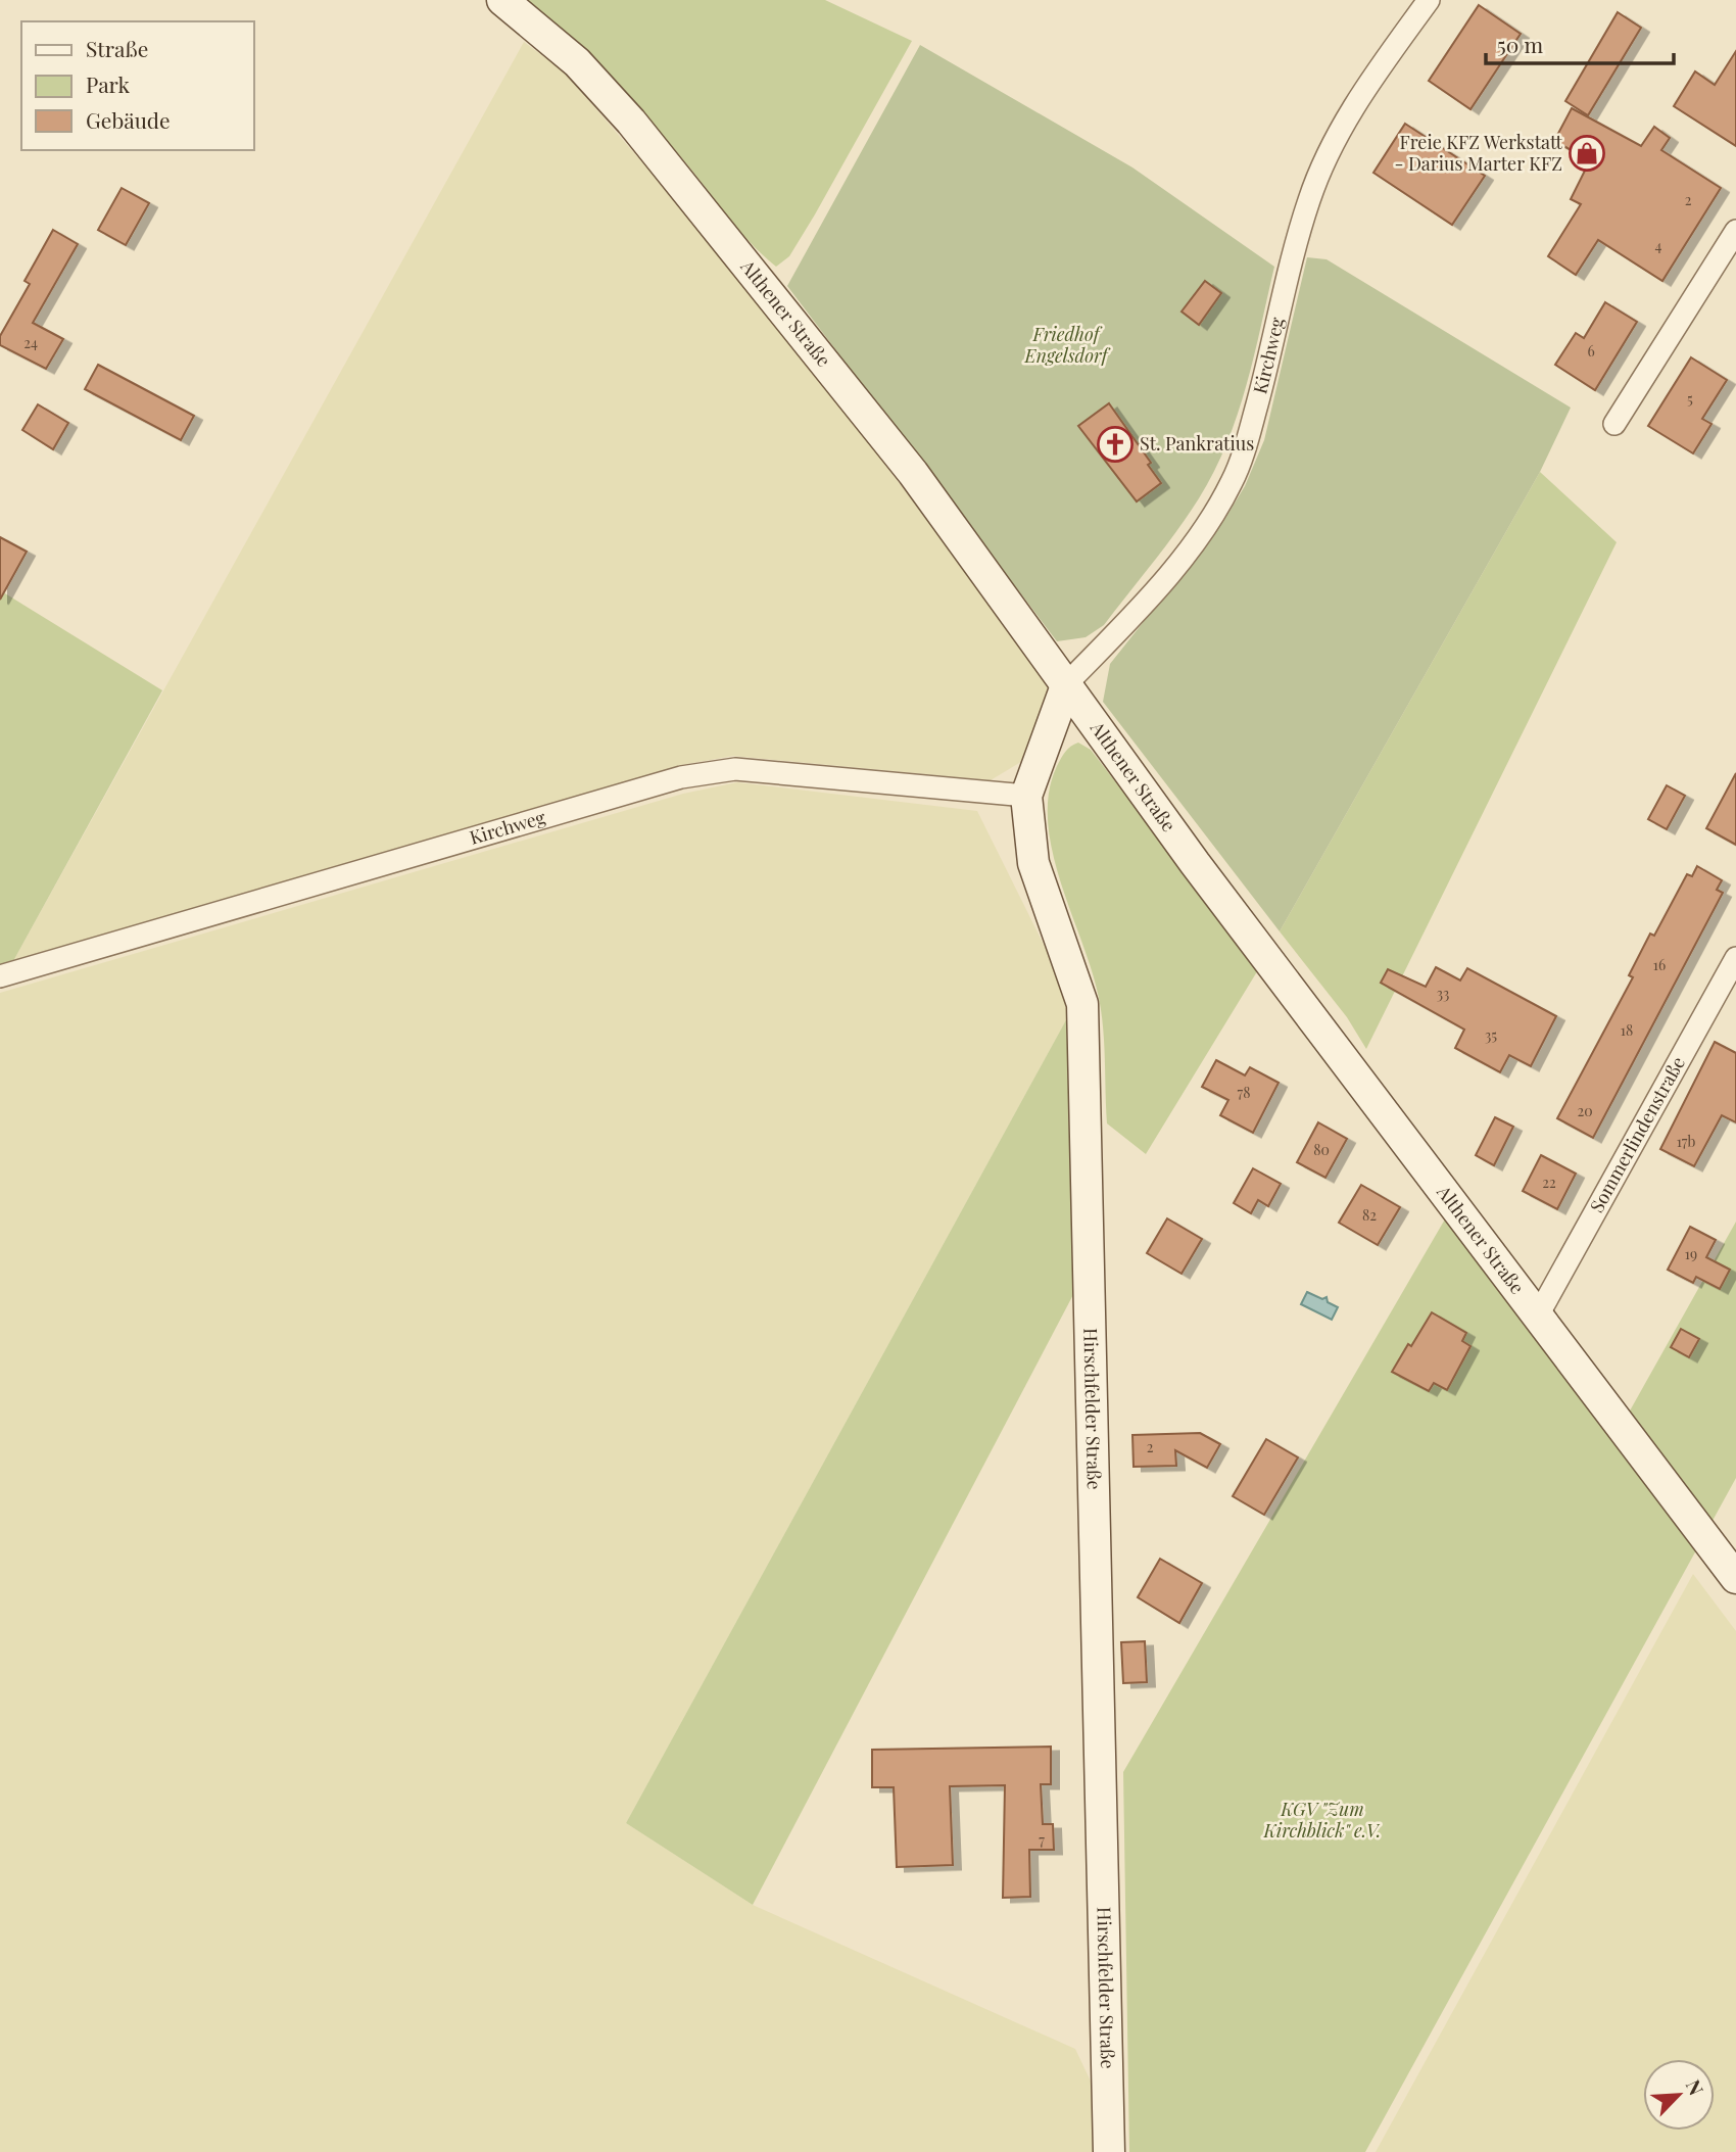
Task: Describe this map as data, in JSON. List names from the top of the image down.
{
  "streets": {
    "main road": ["Althener Straße", "Hirschfelder Straße"],
    "street": ["Kirchweg", "Sommerlindenstraße"]
  },
  "crossings": [
    ["Althener Straße", "Kirchweg"],
    ["Althener Straße", "Sommerlindenstraße"],
    ["Althener Straße", "Hirschfelder Straße"],
    ["Kirchweg", "Hirschfelder Straße"]
  ],
  "parks": ["Friedhof Engelsdorf", "KGV \"Zum Kirchblick\" e.V."],
  "places": {
    "shop": ["Freie KFZ Werkstatt - Darius Marter KFZ"],
    "church": ["St. Pankratius"]
  },
  "house_numbers": [
    "2",
    "4",
    "24",
    "6",
    "5",
    "16",
    "33",
    "18",
    "35",
    "78",
    "20",
    "17b",
    "80",
    "22",
    "82",
    "19",
    "2",
    "7"
  ],
  "legend": ["Straße", "Park", "Gebäude"],
  "scale_bar": "50 m",
  "north": "top right"
}
